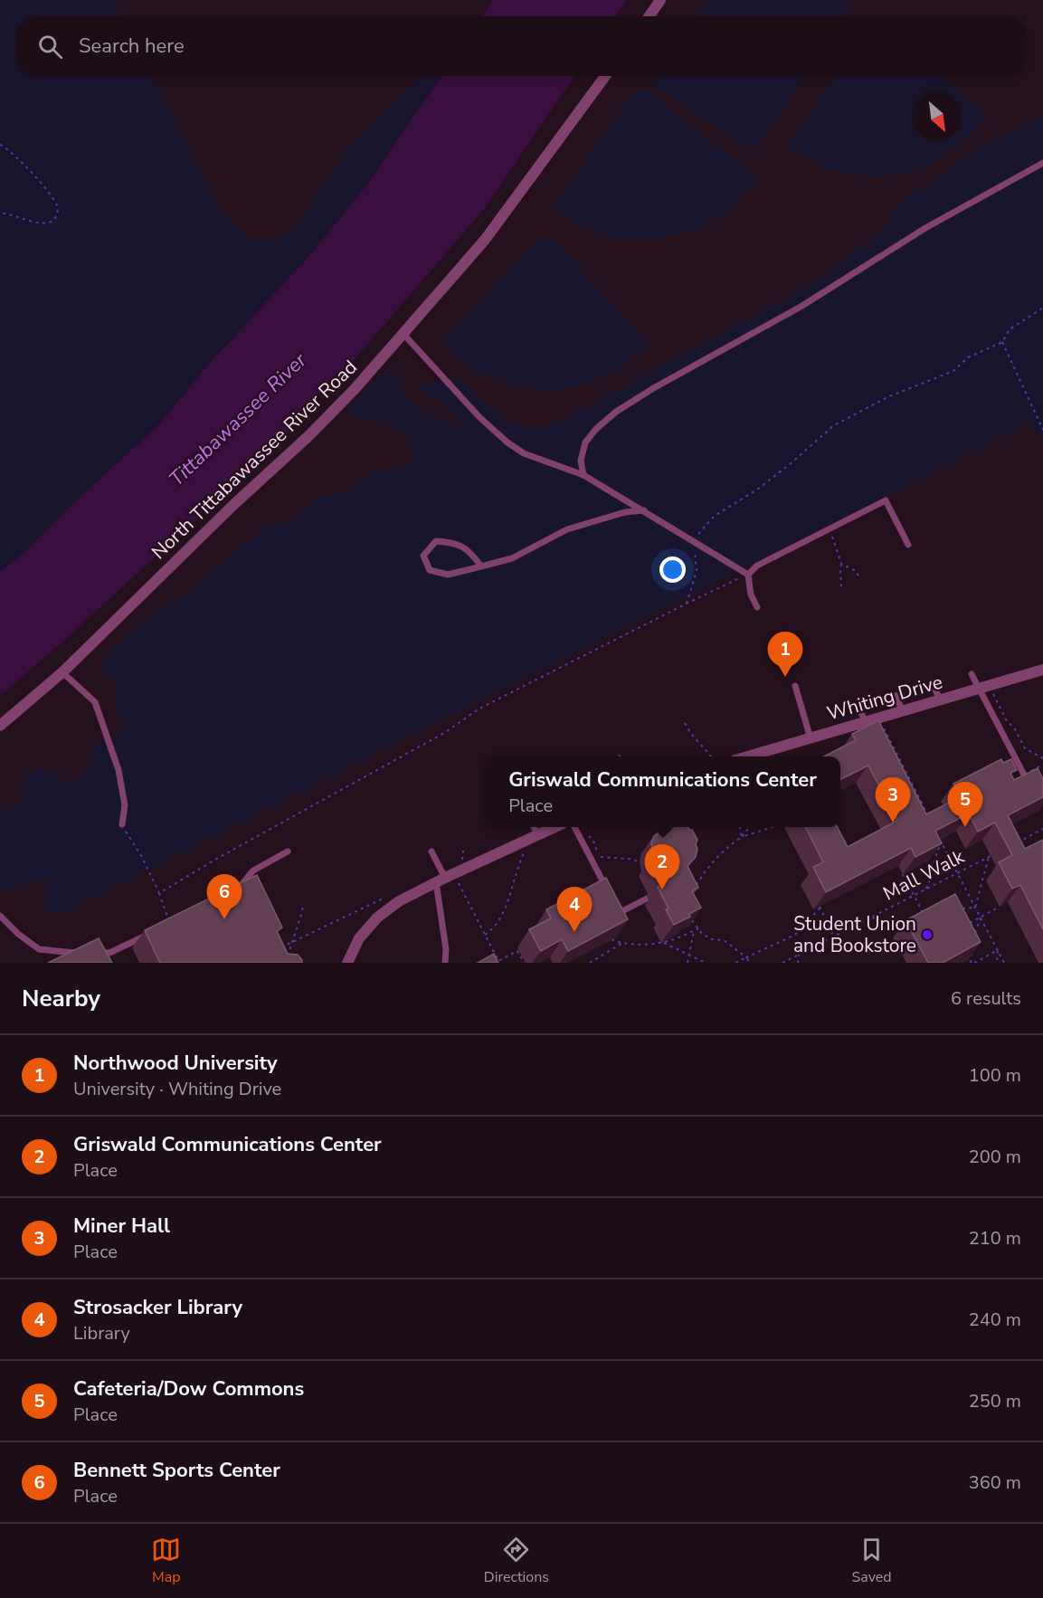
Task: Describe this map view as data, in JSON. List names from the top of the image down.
{
  "streets": {
    "street": ["North Tittabawassee River Road", "Whiting Drive"],
    "path": ["Mall Walk"]
  },
  "water": ["Tittabawassee River"],
  "places": ["Student Union and Bookstore"],
  "north": "bottom right",
  "page": {
    "search": "Search here",
    "pins": [
      "1",
      "3",
      "5",
      "2",
      "6",
      "4"
    ],
    "popup": ["Griswald Communications Center", "Place"],
    "heading": ["Nearby", "6 results"],
    "list": [
      {
        "mark": "1",
        "name": "Northwood University",
        "note": "University · Whiting Drive",
        "value": "100 m"
      },
      {
        "mark": "2",
        "name": "Griswald Communications Center",
        "note": "Place",
        "value": "200 m"
      },
      {
        "mark": "3",
        "name": "Miner Hall",
        "note": "Place",
        "value": "210 m"
      },
      {
        "mark": "4",
        "name": "Strosacker Library",
        "note": "Library",
        "value": "240 m"
      },
      {
        "mark": "5",
        "name": "Cafeteria/Dow Commons",
        "note": "Place",
        "value": "250 m"
      },
      {
        "mark": "6",
        "name": "Bennett Sports Center",
        "note": "Place",
        "value": "360 m"
      }
    ],
    "nav": ["Map", "Directions", "Saved"]
  }
}
